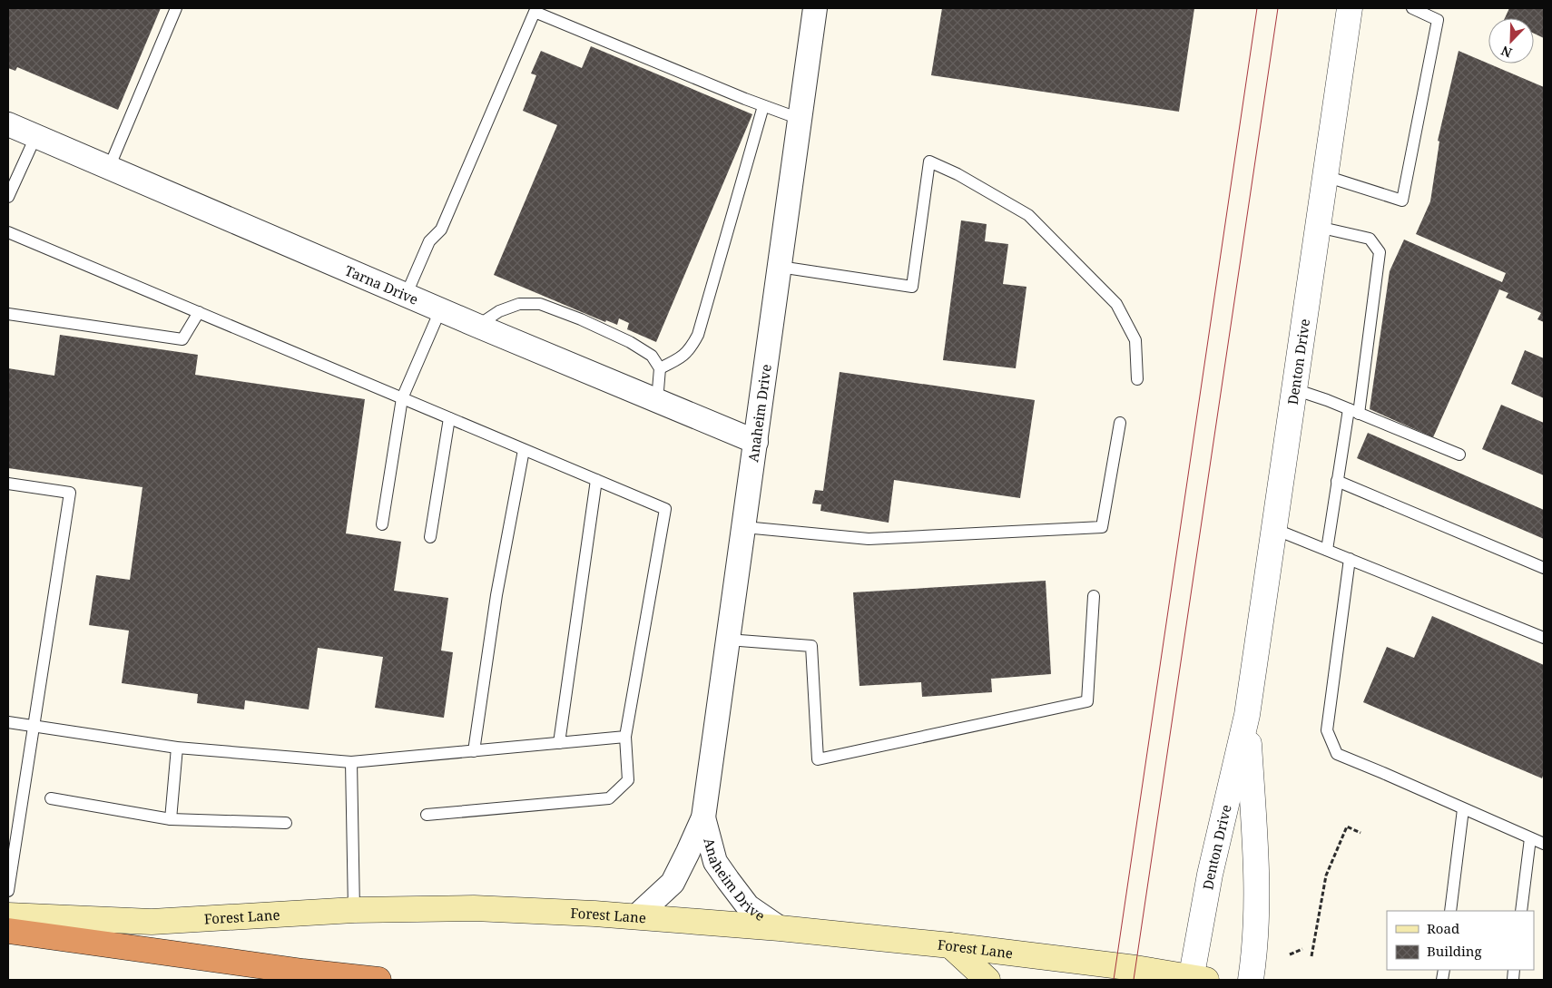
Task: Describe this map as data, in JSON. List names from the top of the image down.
{
  "streets": {
    "main road": ["Forest Lane"],
    "street": ["Tarna Drive", "Denton Drive", "Anaheim Drive"]
  },
  "crossings": [
    ["Tarna Drive", "Anaheim Drive"],
    ["Denton Drive", "Forest Lane"],
    ["Anaheim Drive", "Forest Lane"]
  ],
  "legend": ["Road", "Building"],
  "north": "bottom left"
}
